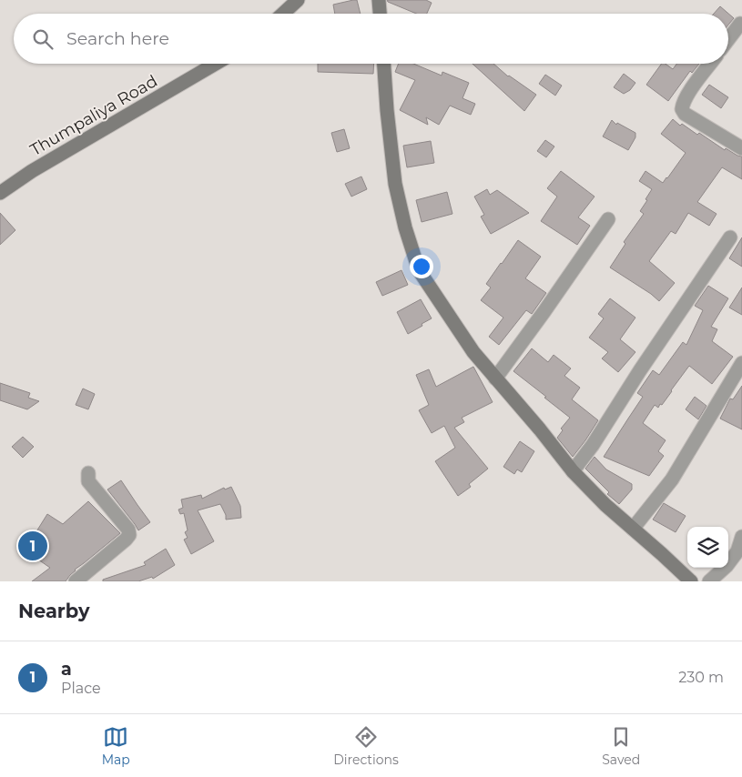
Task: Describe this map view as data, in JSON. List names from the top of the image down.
{
  "streets": {
    "street": ["Thumpaliya Road"]
  },
  "page": {
    "search": "Search here",
    "pins": "1",
    "heading": "Nearby",
    "list": [
      {
        "mark": "1",
        "name": "a",
        "note": "Place",
        "value": "230 m"
      }
    ],
    "nav": ["Map", "Directions", "Saved"]
  }
}
